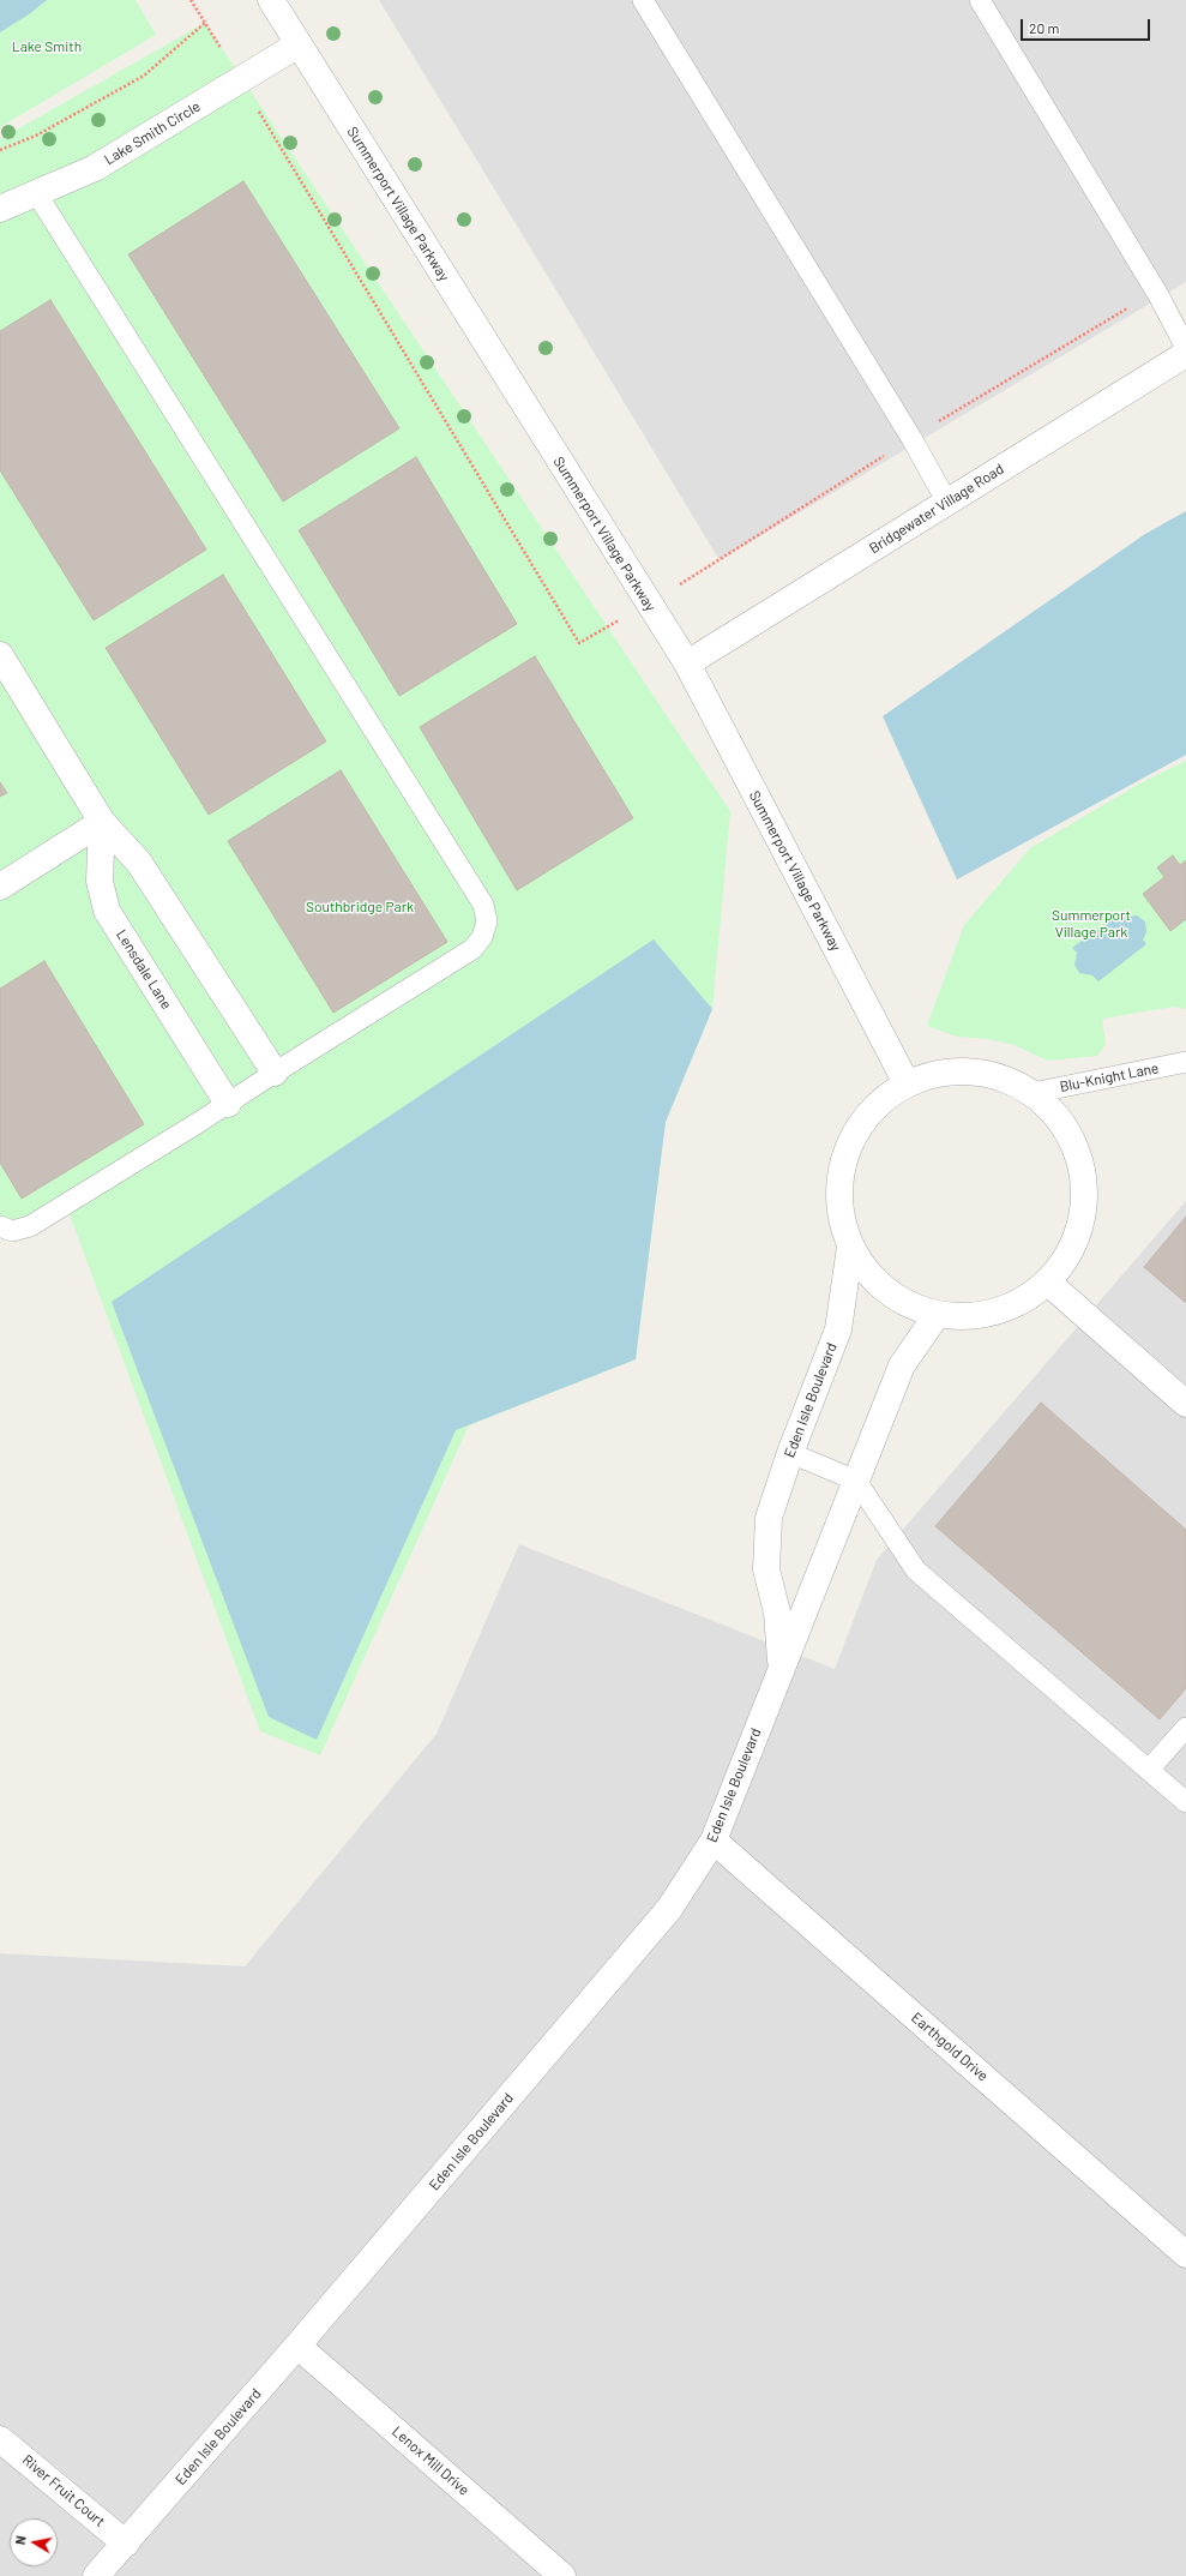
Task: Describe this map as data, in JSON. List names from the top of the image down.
{
  "streets": {
    "street": [
      "Lake Smith Circle",
      "Summerport Village Parkway",
      "Bridgewater Village Road",
      "Lensdale Lane",
      "Eden Isle Boulevard",
      "Earthgold Drive",
      "Lenox Mill Drive",
      "River Fruit Court"
    ],
    "lane": ["Blu-Knight Lane"]
  },
  "crossings": [
    ["Lake Smith Circle", "Summerport Village Parkway"],
    ["Summerport Village Parkway", "Bridgewater Village Road"],
    ["Eden Isle Boulevard", "Earthgold Drive"],
    ["Eden Isle Boulevard", "Lenox Mill Drive"],
    ["Eden Isle Boulevard", "River Fruit Court"]
  ],
  "parks": ["Lake Smith", "Southbridge Park", "Summerport Village Park"],
  "scale_bar": "20 m",
  "north": "left"
}
